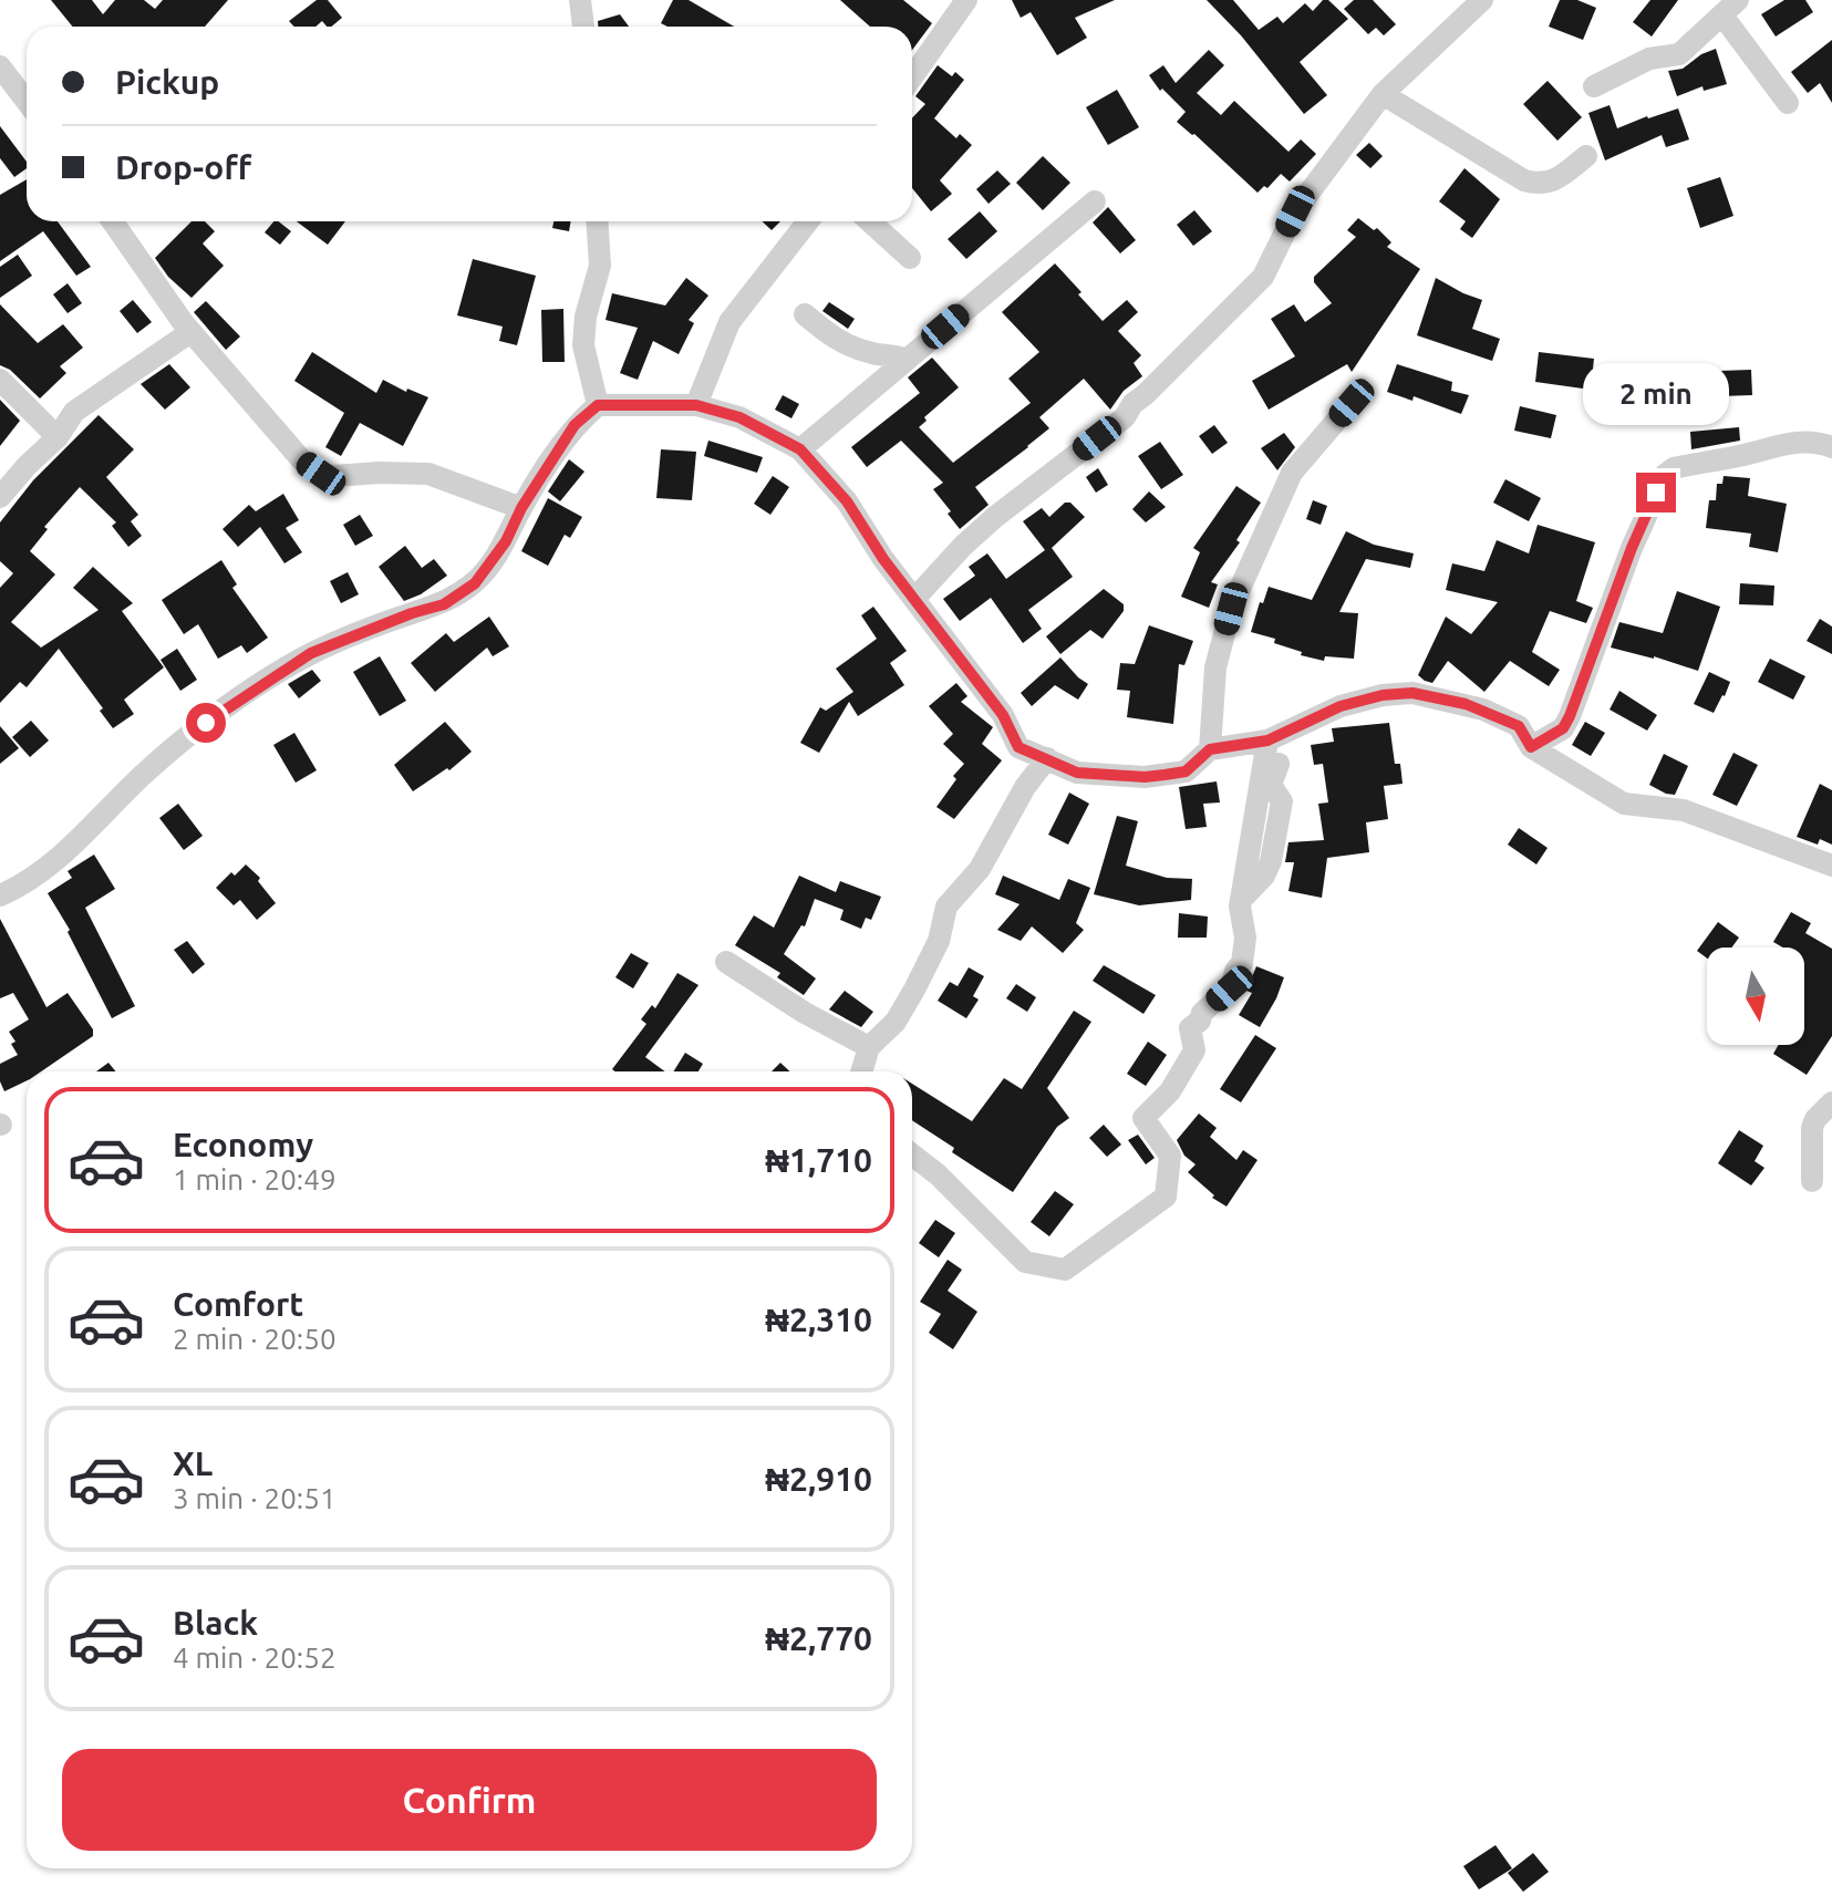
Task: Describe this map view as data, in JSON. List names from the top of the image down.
{
  "north": "bottom",
  "page": {
    "banner": ["Pickup", "Drop-off"],
    "bubble": "2 min",
    "list": [
      {
        "name": "Economy",
        "note": "1 min · 20:49",
        "value": "₦1,710"
      },
      {
        "name": "Comfort",
        "note": "2 min · 20:50",
        "value": "₦2,310"
      },
      {
        "name": "XL",
        "note": "3 min · 20:51",
        "value": "₦2,910"
      },
      {
        "name": "Black",
        "note": "4 min · 20:52",
        "value": "₦2,770"
      }
    ],
    "buttons": "Confirm"
  }
}
